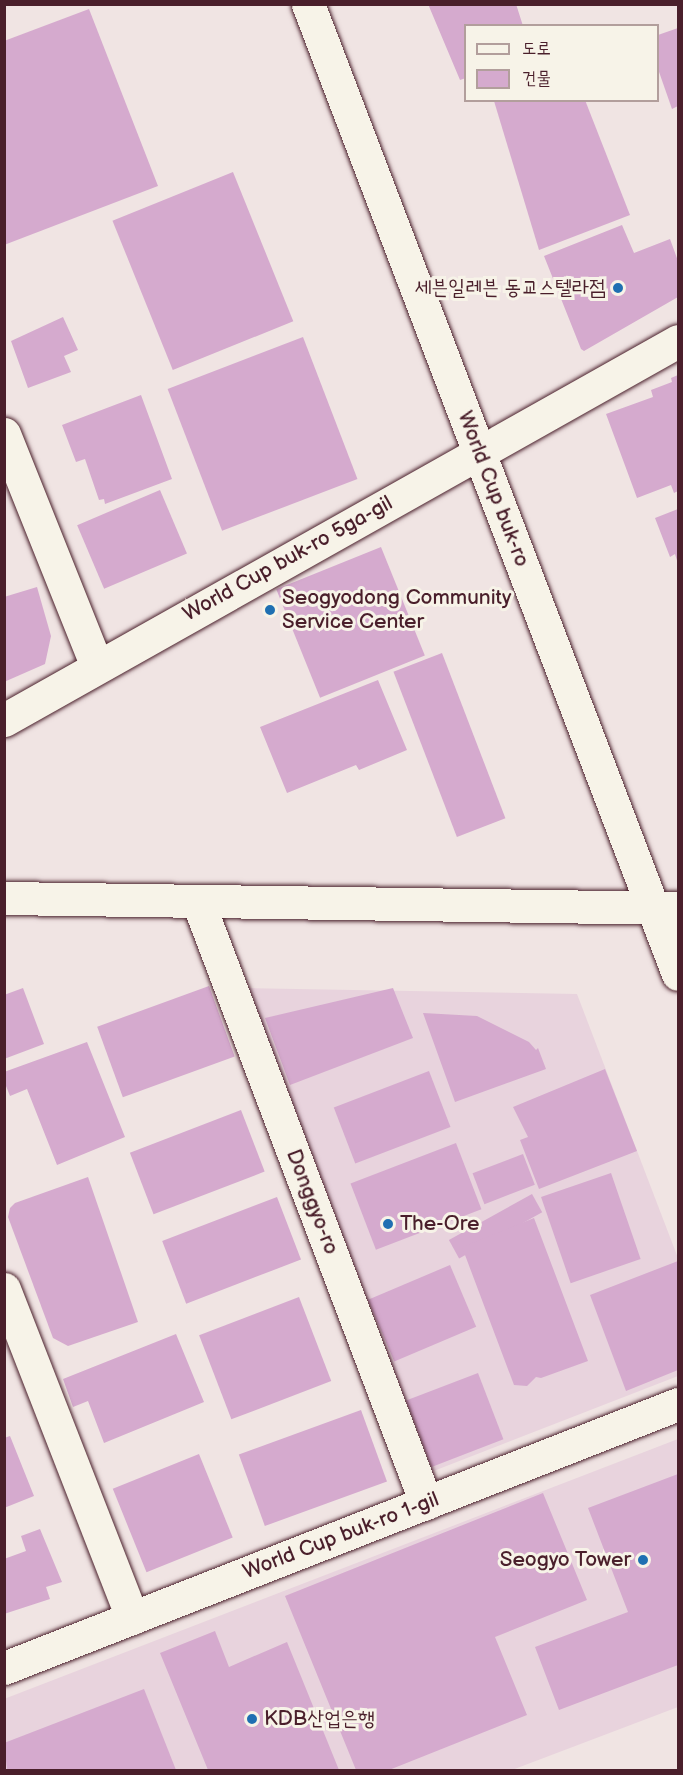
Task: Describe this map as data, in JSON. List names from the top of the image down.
{
  "streets": {
    "street": [
      "World Cup buk-ro",
      "World Cup buk-ro 5ga-gil",
      "Donggyo-ro",
      "World Cup buk-ro 1-gil"
    ]
  },
  "crossings": [
    ["World Cup buk-ro", "World Cup buk-ro 5ga-gil"],
    ["Donggyo-ro", "World Cup buk-ro 1-gil"]
  ],
  "places": [
    "세븐일레븐 동교스텔라점",
    "Seogyodong Community Service Center",
    "The-Ore",
    "Seogyo Tower",
    "KDB산업은행"
  ],
  "legend": ["도로", "건물"]
}
